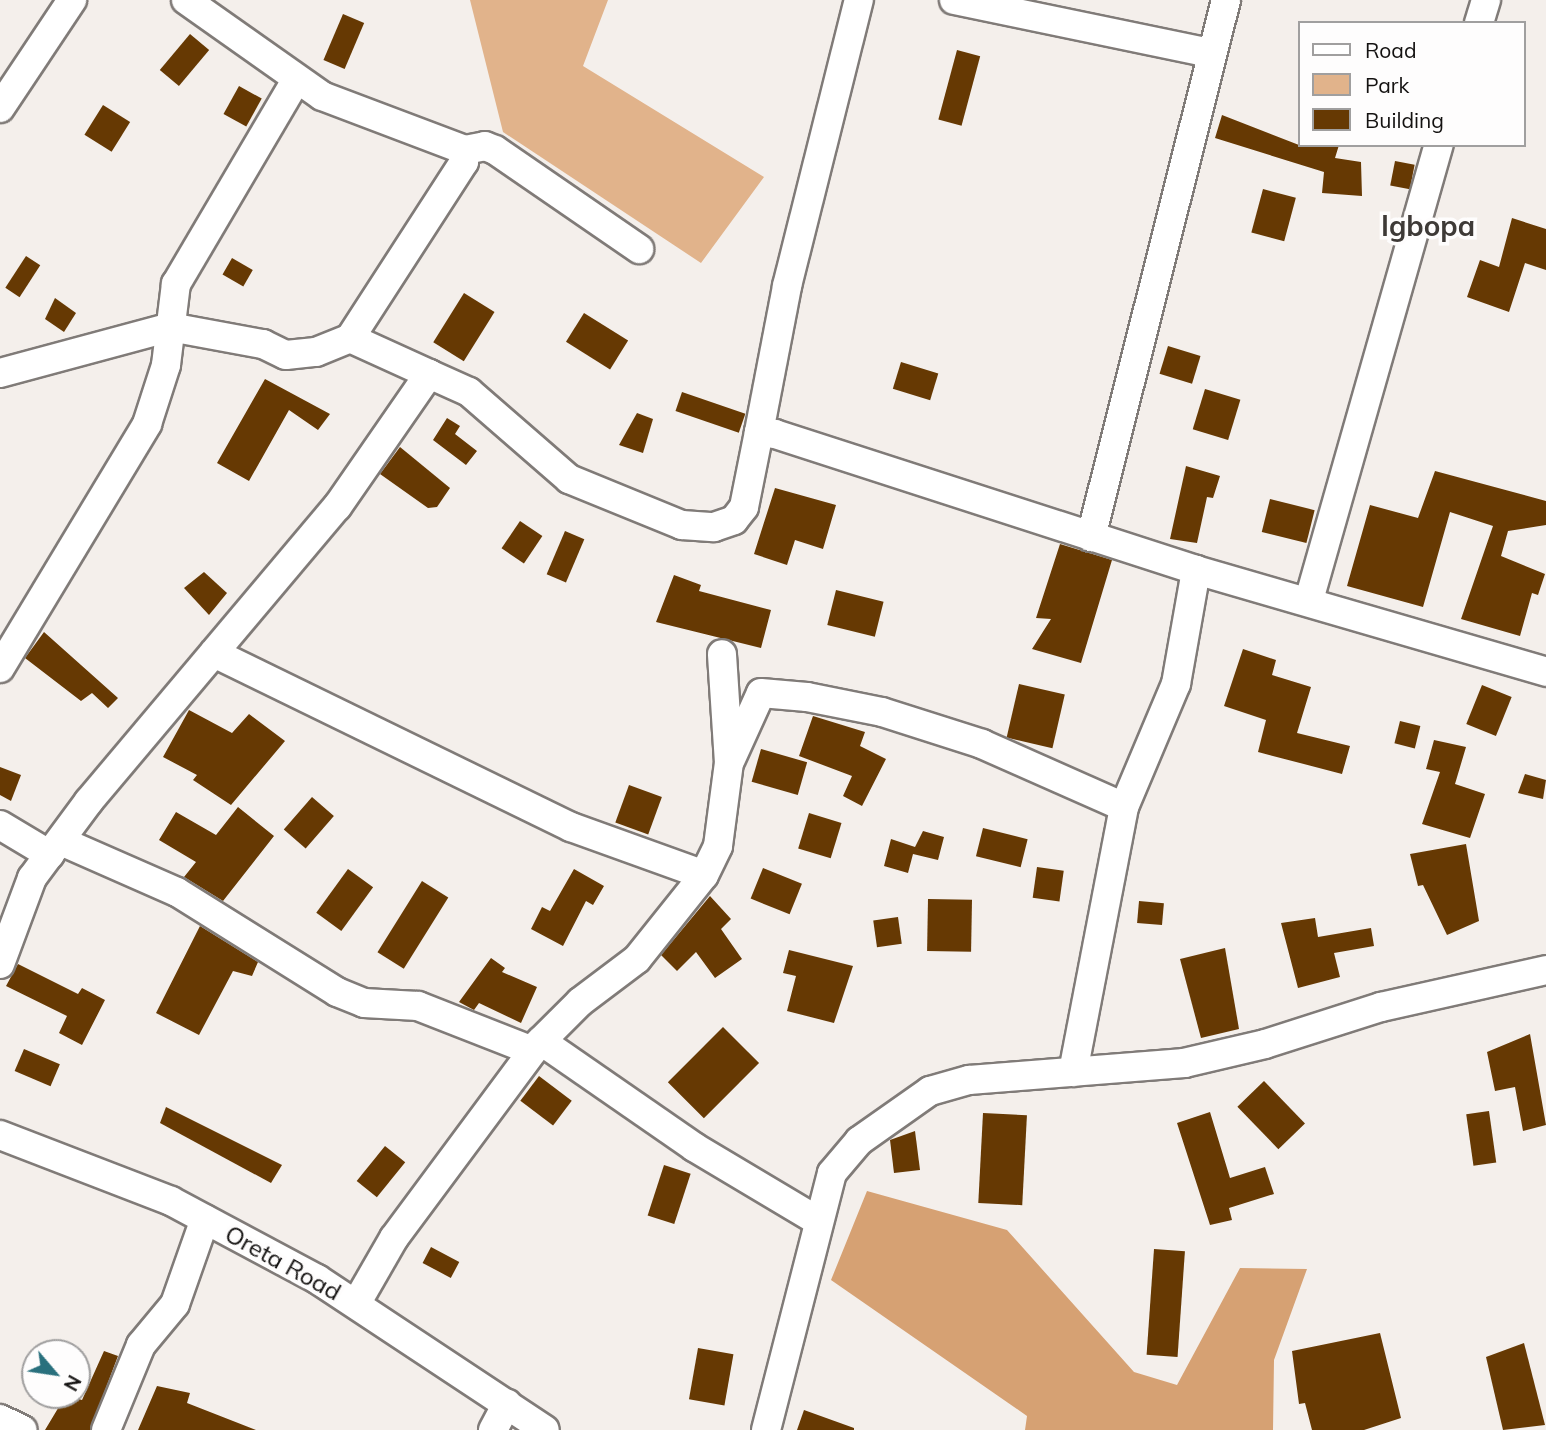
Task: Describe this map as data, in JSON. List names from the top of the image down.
{
  "streets": {
    "street": ["Oreta Road"]
  },
  "districts": ["Igbopa"],
  "legend": ["Road", "Park", "Building"],
  "north": "bottom right"
}
